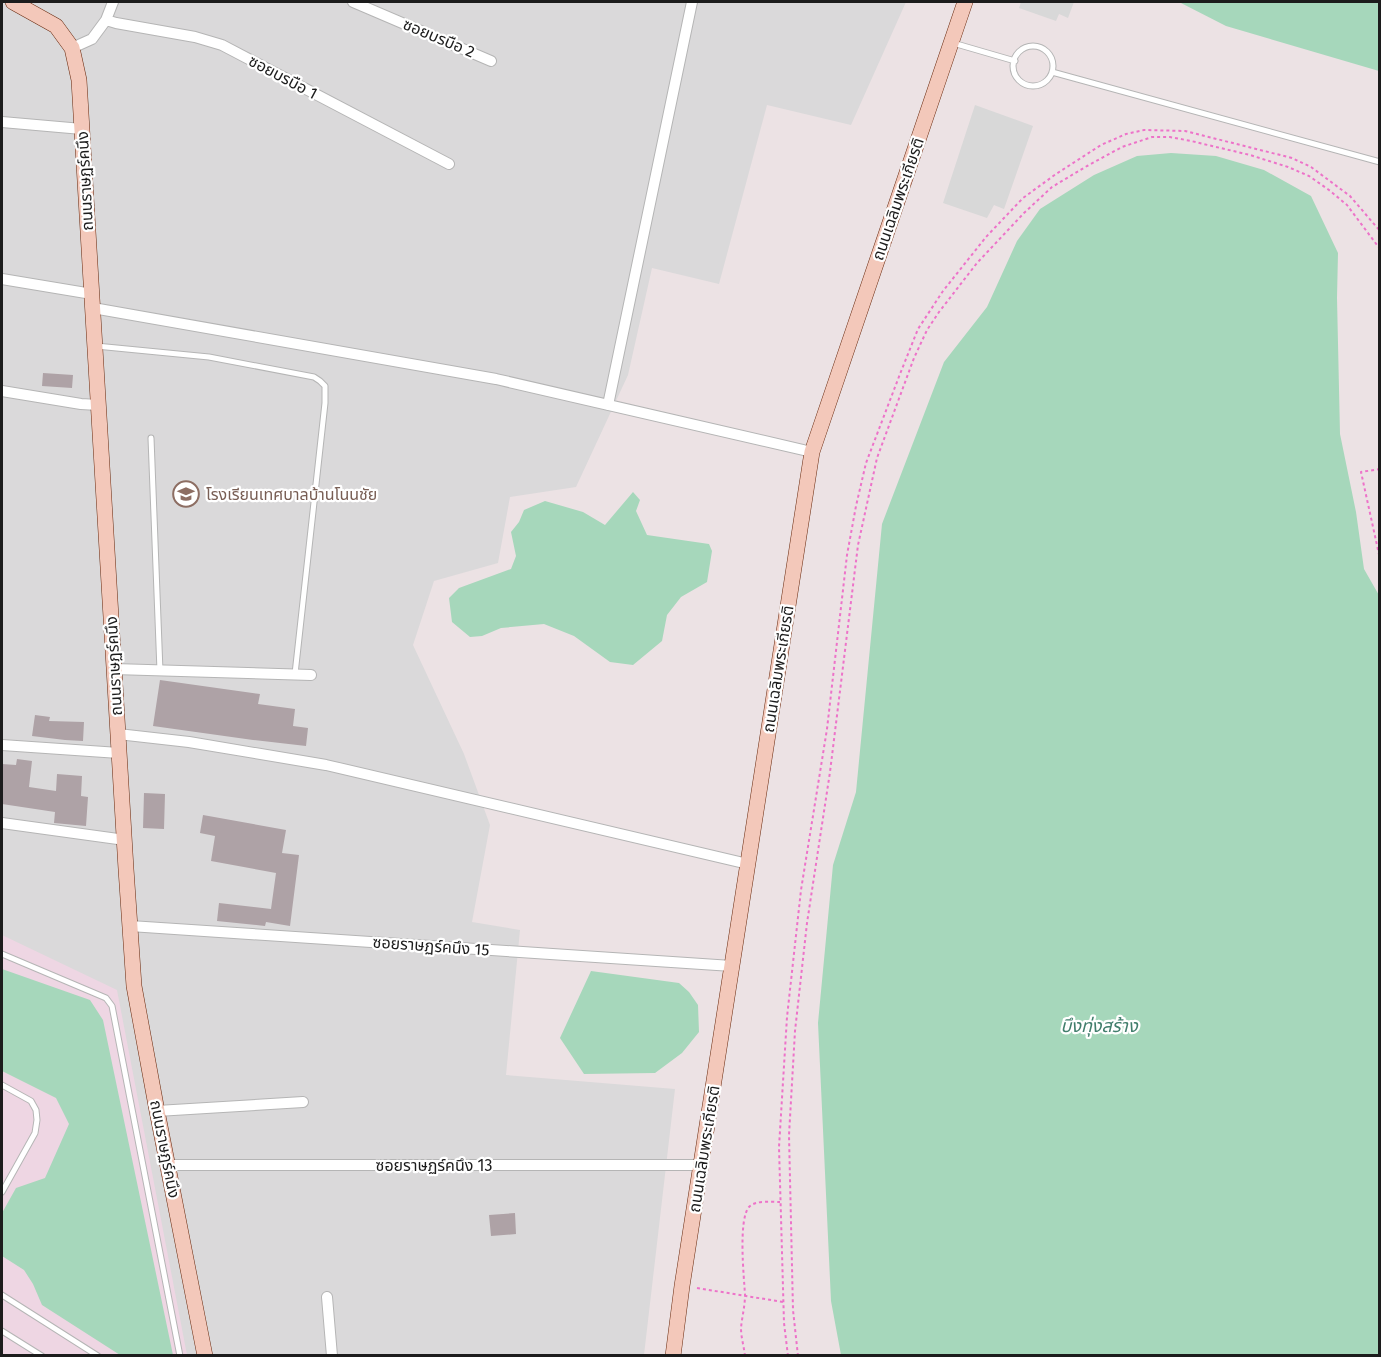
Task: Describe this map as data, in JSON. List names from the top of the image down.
{
  "streets": {
    "street": [
      "ซอยบรบือ 2",
      "ซอยบรบือ 1",
      "ถนนราษฏร์คนึง",
      "ถนนเฉลิมพระเกียรติ",
      "ซอยราษฏร์คนึง 15",
      "ซอยราษฏร์คนึง 13"
    ]
  },
  "crossings": [
    ["ถนนราษฏร์คนึง", "ซอยราษฏร์คนึง 15"],
    ["ถนนราษฏร์คนึง", "ซอยราษฏร์คนึง 13"],
    ["ถนนเฉลิมพระเกียรติ", "ซอยราษฏร์คนึง 15"],
    ["ถนนเฉลิมพระเกียรติ", "ซอยราษฏร์คนึง 13"]
  ],
  "water": ["บึงทุ่งสร้าง"],
  "places": {
    "school or university": ["โรงเรียนเทศบาลบ้านโนนชัย"]
  }
}
